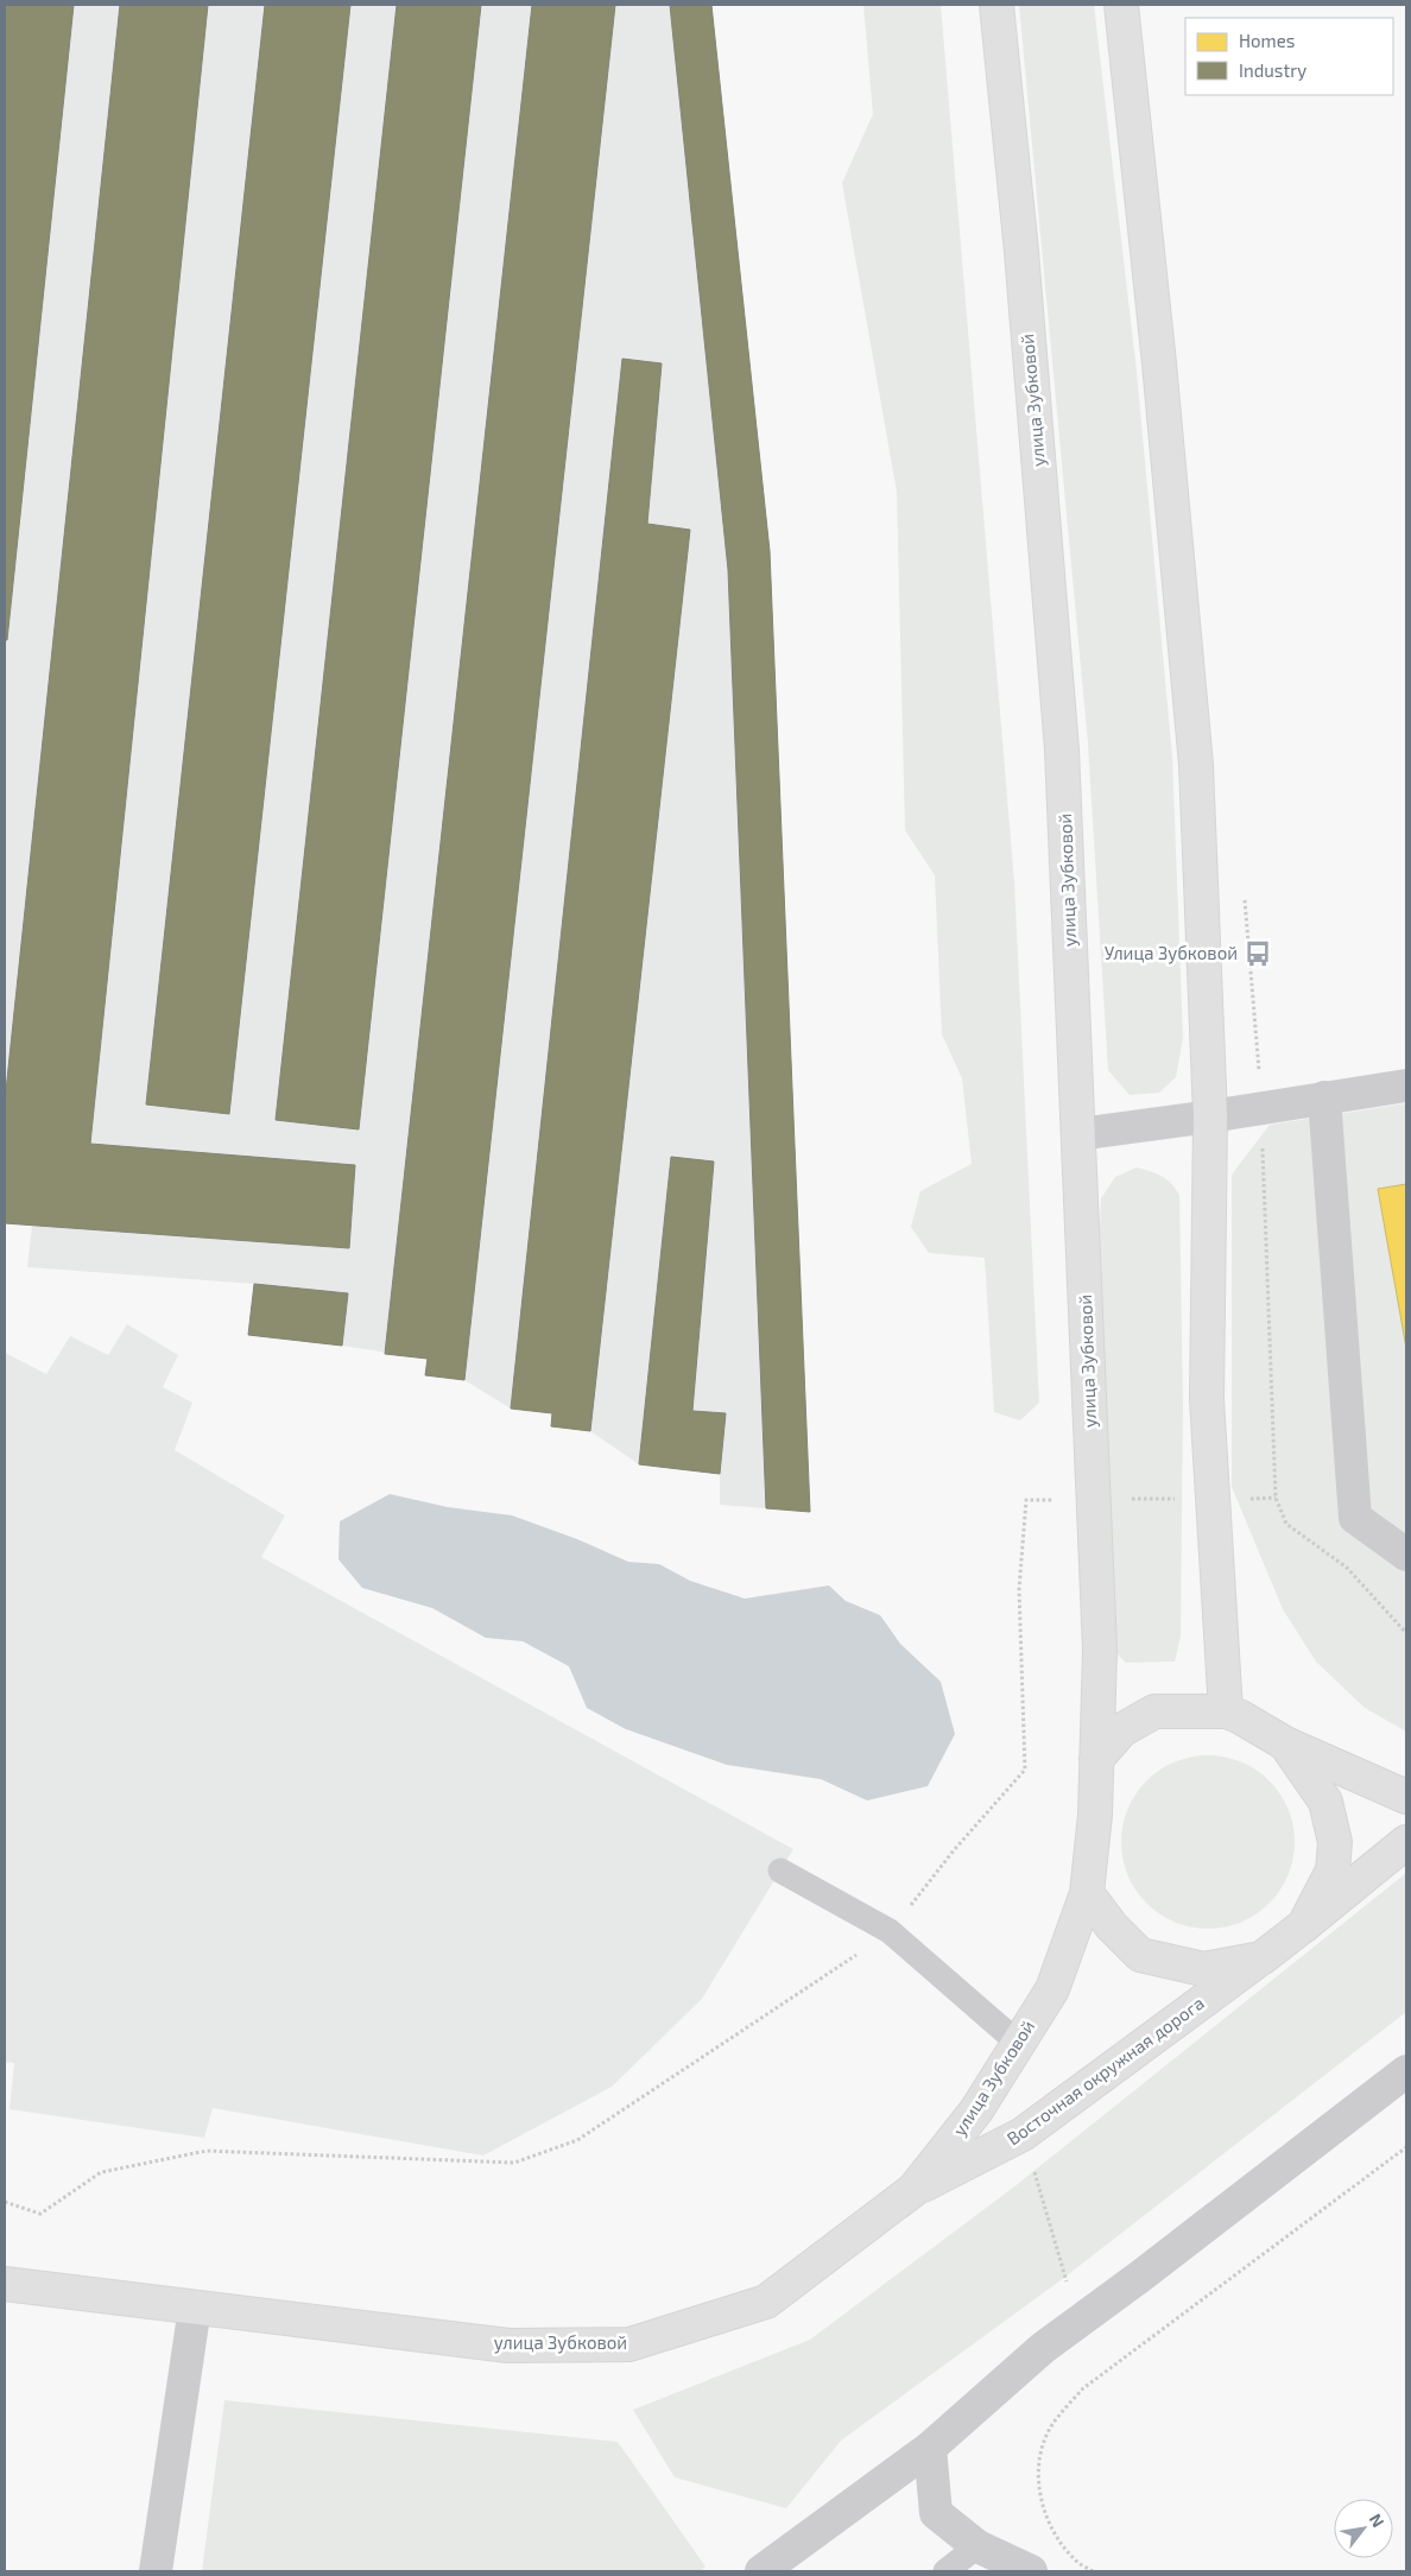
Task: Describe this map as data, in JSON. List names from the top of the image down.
{
  "streets": {
    "main road": ["улица Зубковой", "Восточная окружная дорога"]
  },
  "crossings": [
    ["улица Зубковой", "Восточная окружная дорога"]
  ],
  "places": {
    "bus stop": ["Улица Зубковой"]
  },
  "legend": ["Homes", "Industry"],
  "north": "top right"
}
